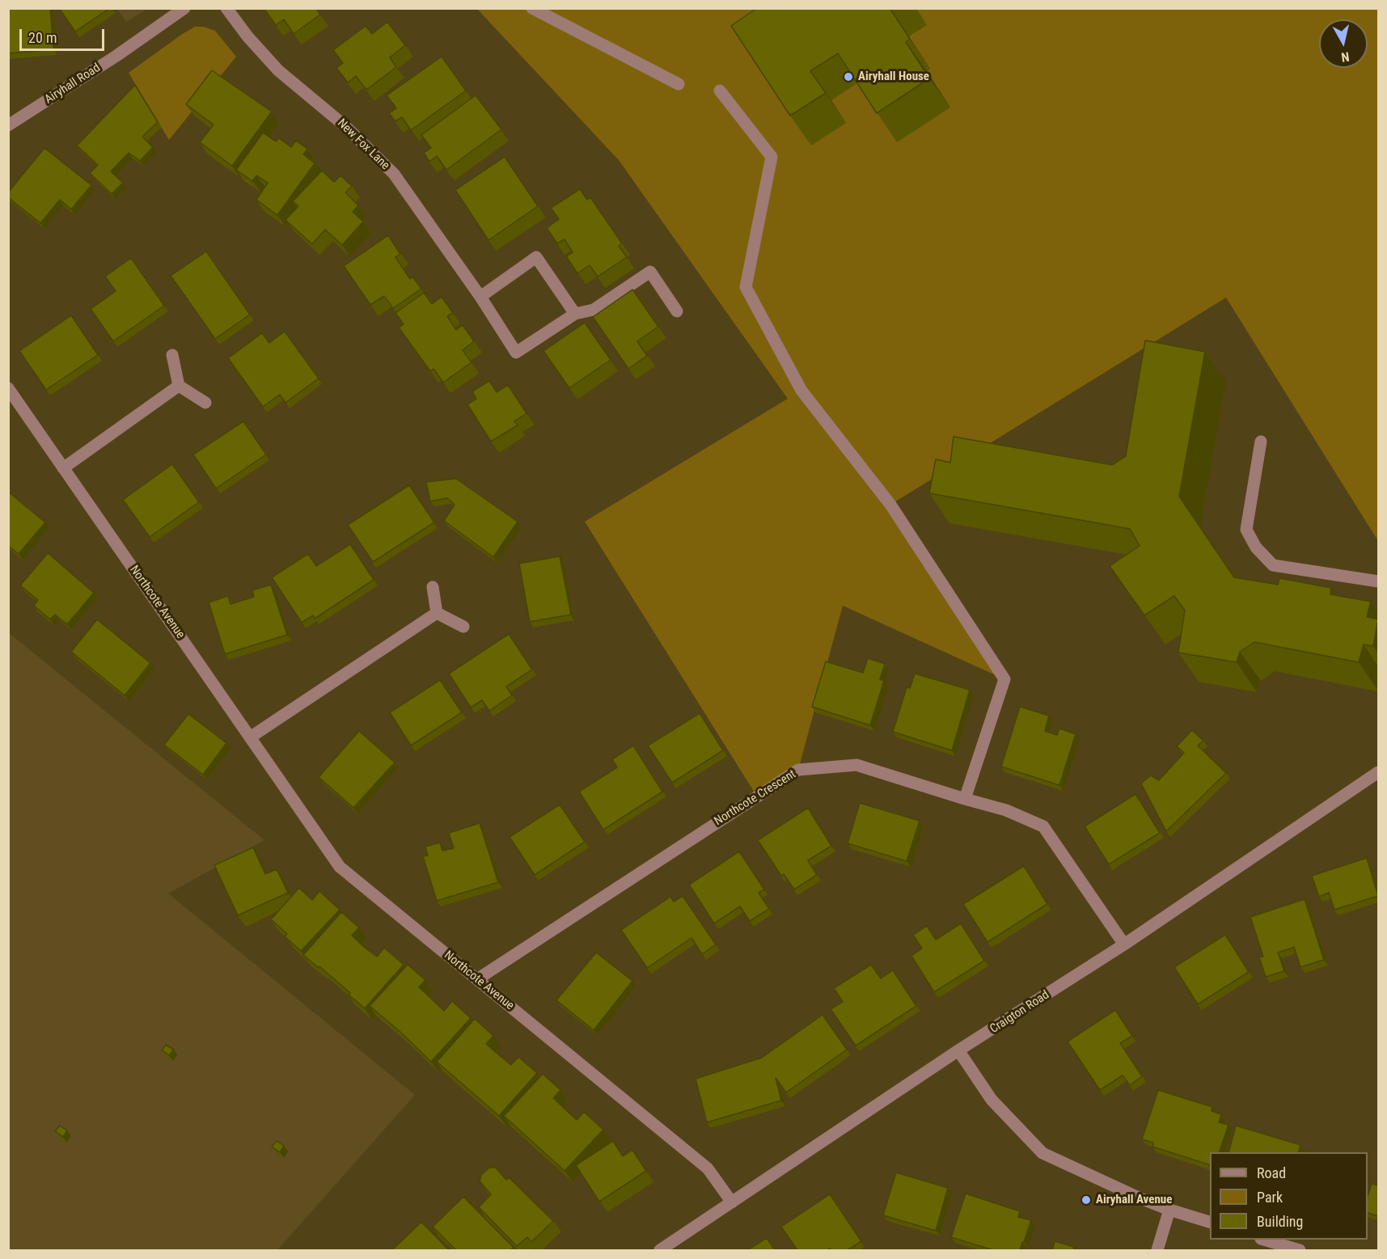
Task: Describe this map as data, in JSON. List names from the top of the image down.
{
  "streets": {
    "street": [
      "Airyhall Road",
      "New Fox Lane",
      "Northcote Avenue",
      "Northcote Crescent",
      "Craigton Road"
    ]
  },
  "crossings": [
    ["Northcote Avenue", "Northcote Crescent"],
    ["Northcote Avenue", "Craigton Road"],
    ["Northcote Crescent", "Craigton Road"]
  ],
  "places": ["Airyhall House", "Airyhall Avenue"],
  "legend": ["Road", "Park", "Building"],
  "scale_bar": "20 m",
  "north": "bottom"
}
